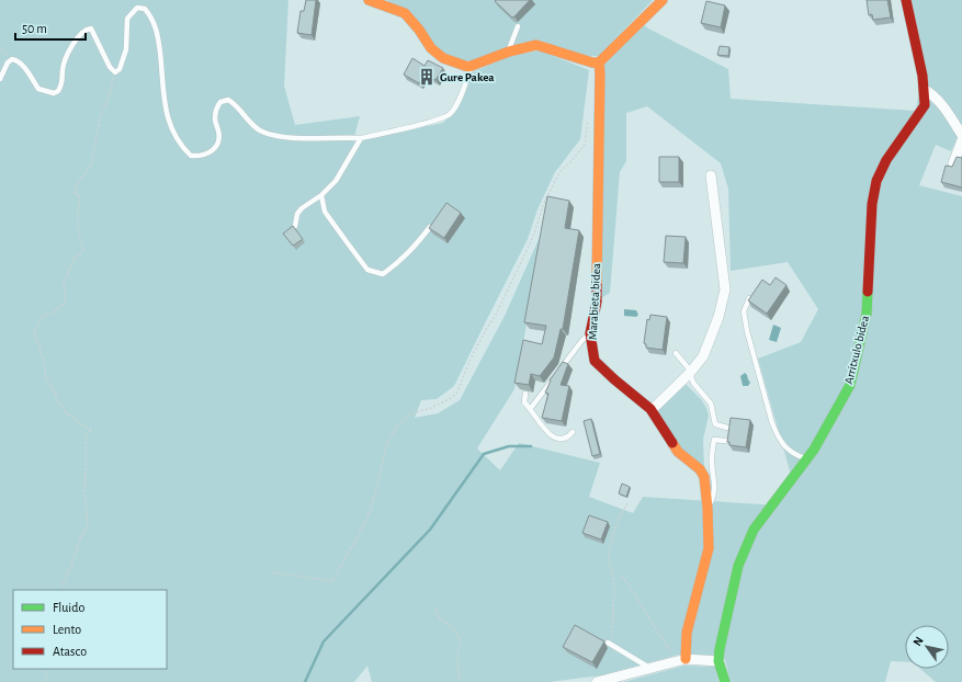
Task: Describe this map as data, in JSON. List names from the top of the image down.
{
  "streets": {
    "street": ["Marabieta bidea", "Arritxulo bidea"]
  },
  "places": {
    "building": ["Gure Pakea"]
  },
  "legend": ["Fluido", "Lento", "Atasco"],
  "scale_bar": "50 m",
  "north": "top left"
}
